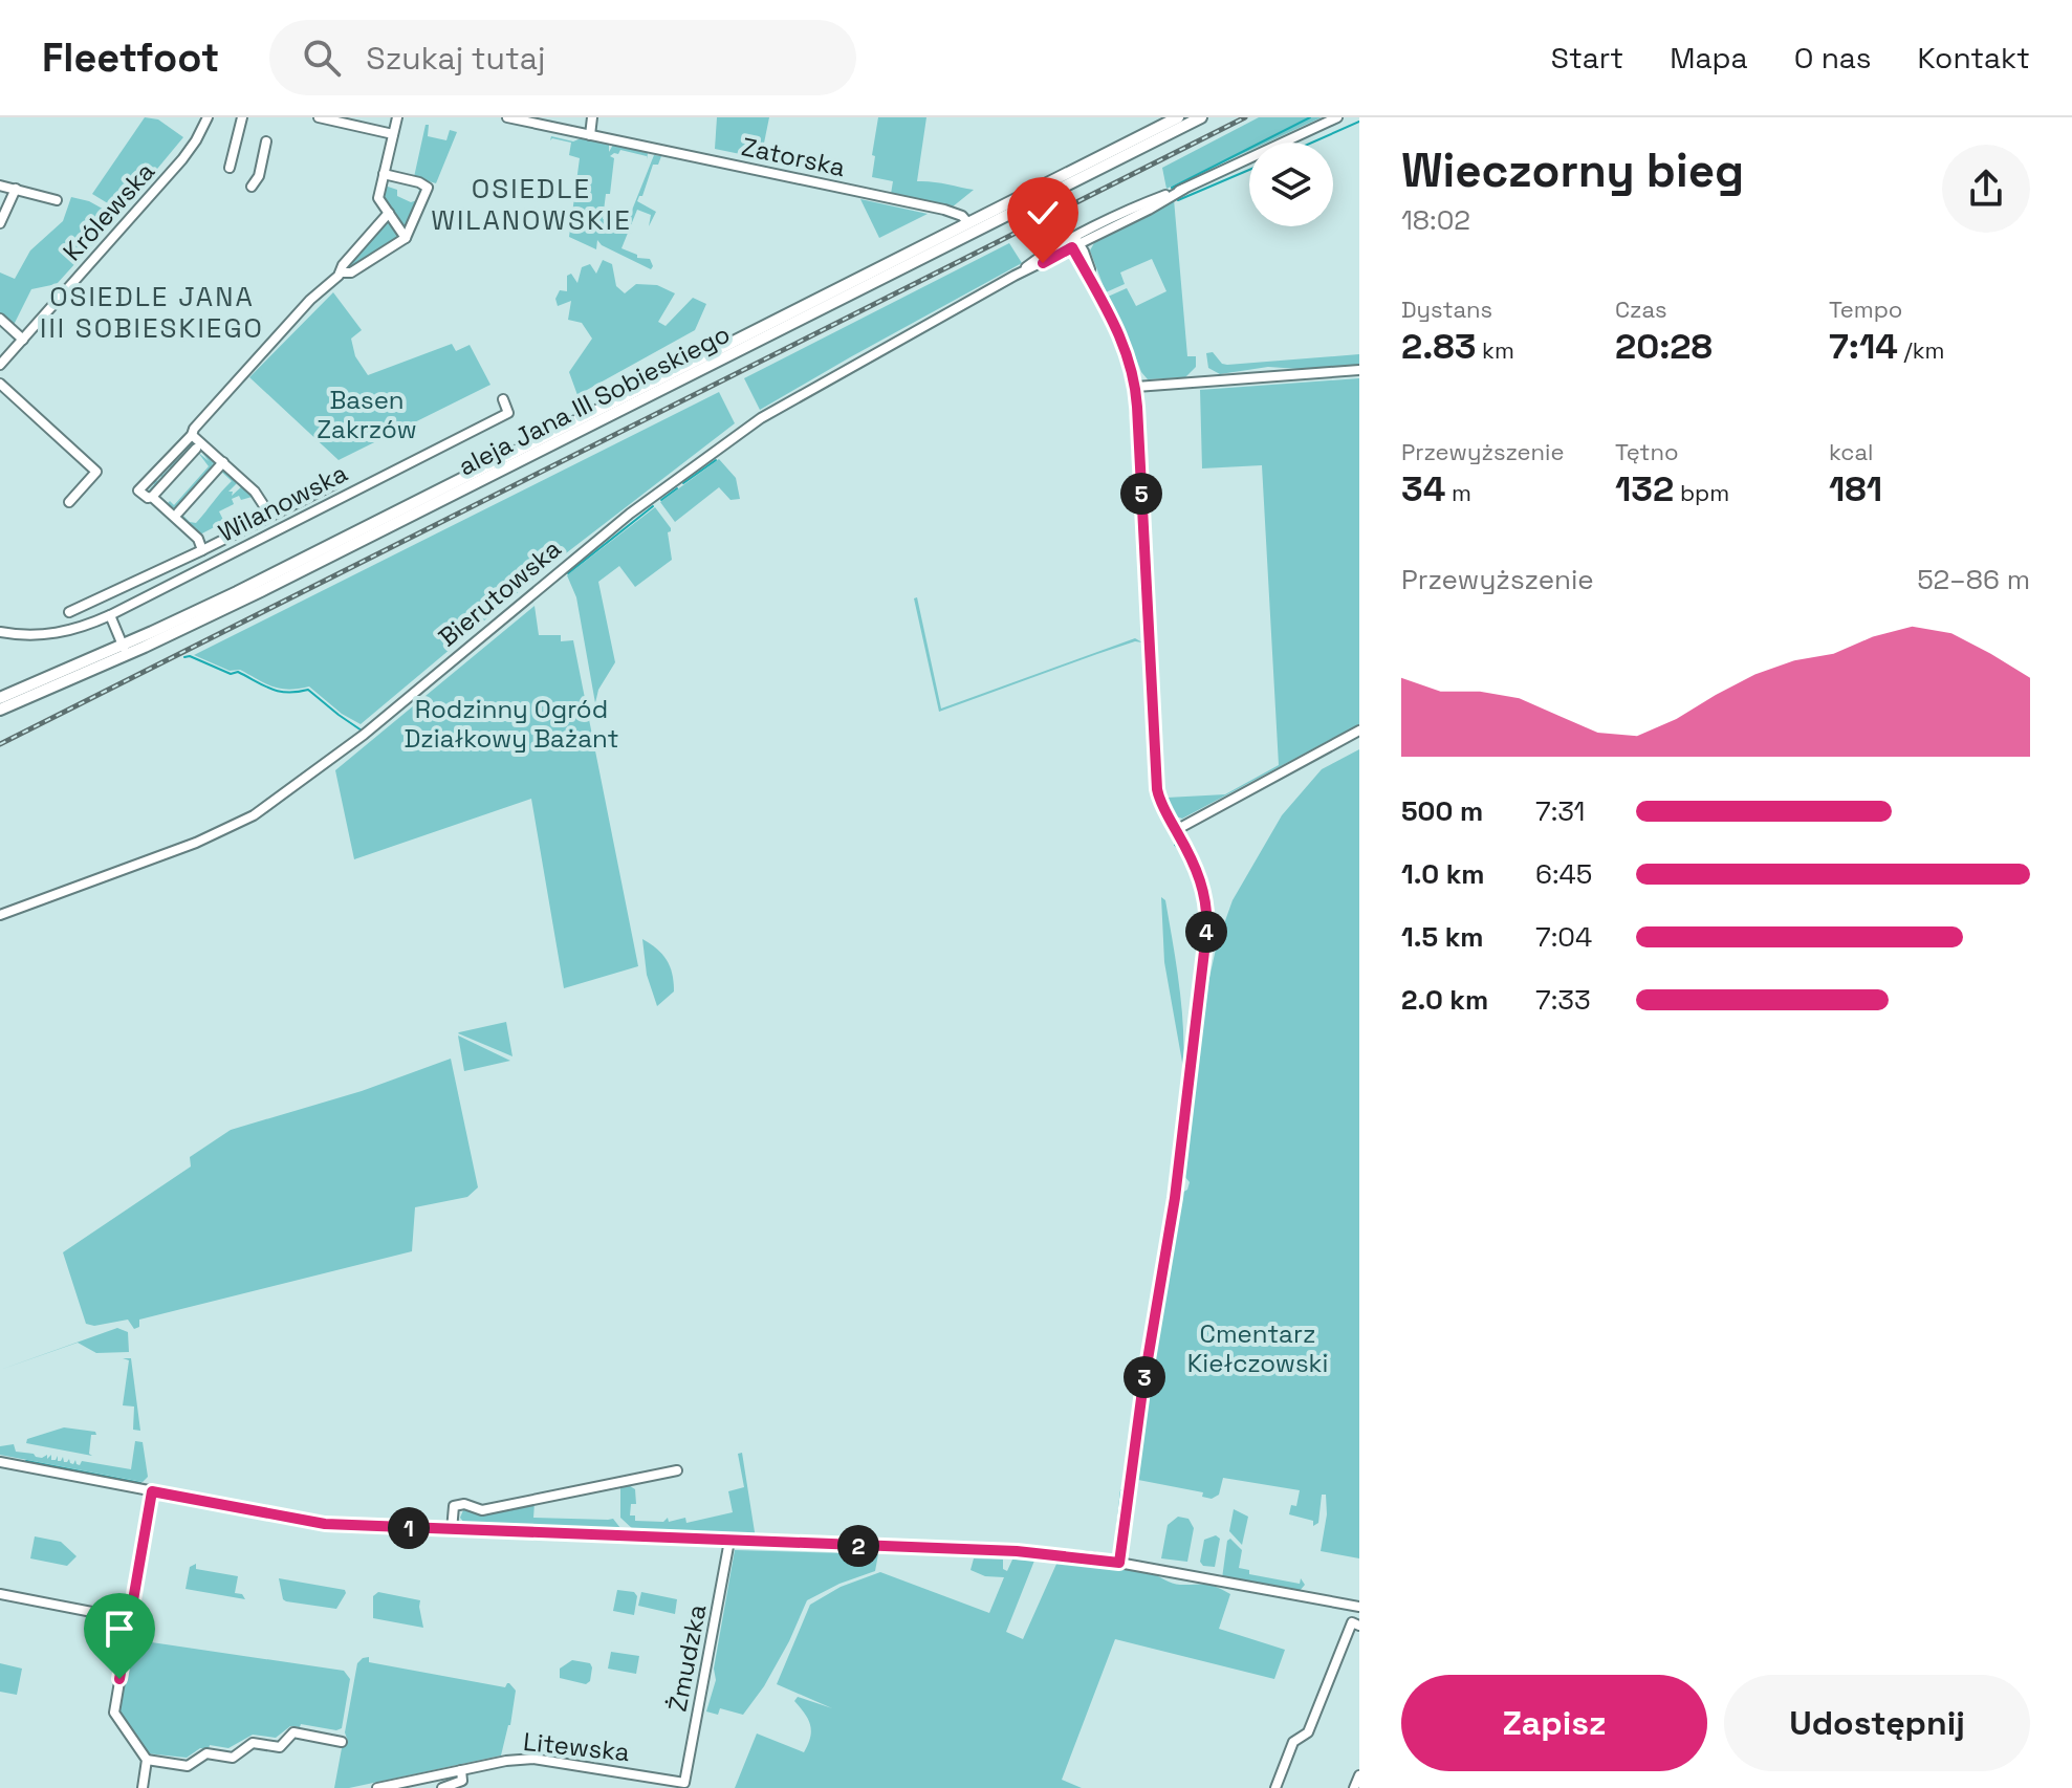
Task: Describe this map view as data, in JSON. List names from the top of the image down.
{
  "streets": {
    "main road": ["aleja Jana III Sobieskiego"],
    "street": [
      "Zatorska",
      "Królewska",
      "Wilanowska",
      "Bierutowska",
      "Żmudzka",
      "Litewska"
    ]
  },
  "crossings": [
    ["Zatorska", "aleja Jana III Sobieskiego"],
    ["Żmudzka", "Litewska"]
  ],
  "districts": ["OSIEDLE WILANOWSKIE", "OSIEDLE JANA III SOBIESKIEGO"],
  "parks": ["Basen Zakrzów", "Rodzinny Ogród Działkowy Bażant", "Cmentarz Kiełczowski"],
  "page": {
    "header": "Fleetfoot",
    "search": "Szukaj tutaj",
    "nav": [
      "Start",
      "Mapa",
      "O nas",
      "Kontakt"
    ],
    "heading": ["Wieczorny bieg", "18:02"],
    "stats": [
      ["Dystans", "2.83 km"],
      ["Czas", "20:28"],
      ["Tempo", "7:14 /km"],
      ["Przewyższenie", "34 m"],
      ["Tętno", "132 bpm"],
      ["kcal", "181"]
    ],
    "pins": [
      "5",
      "4",
      "3",
      "1",
      "2"
    ],
    "chart": ["Przewyższenie", "52–86 m"],
    "list": [
      {
        "name": "500 m",
        "note": "7:31"
      },
      {
        "name": "1.0 km",
        "note": "6:45"
      },
      {
        "name": "1.5 km",
        "note": "7:04"
      },
      {
        "name": "2.0 km",
        "note": "7:33"
      }
    ],
    "buttons": ["Zapisz", "Udostępnij"]
  }
}
